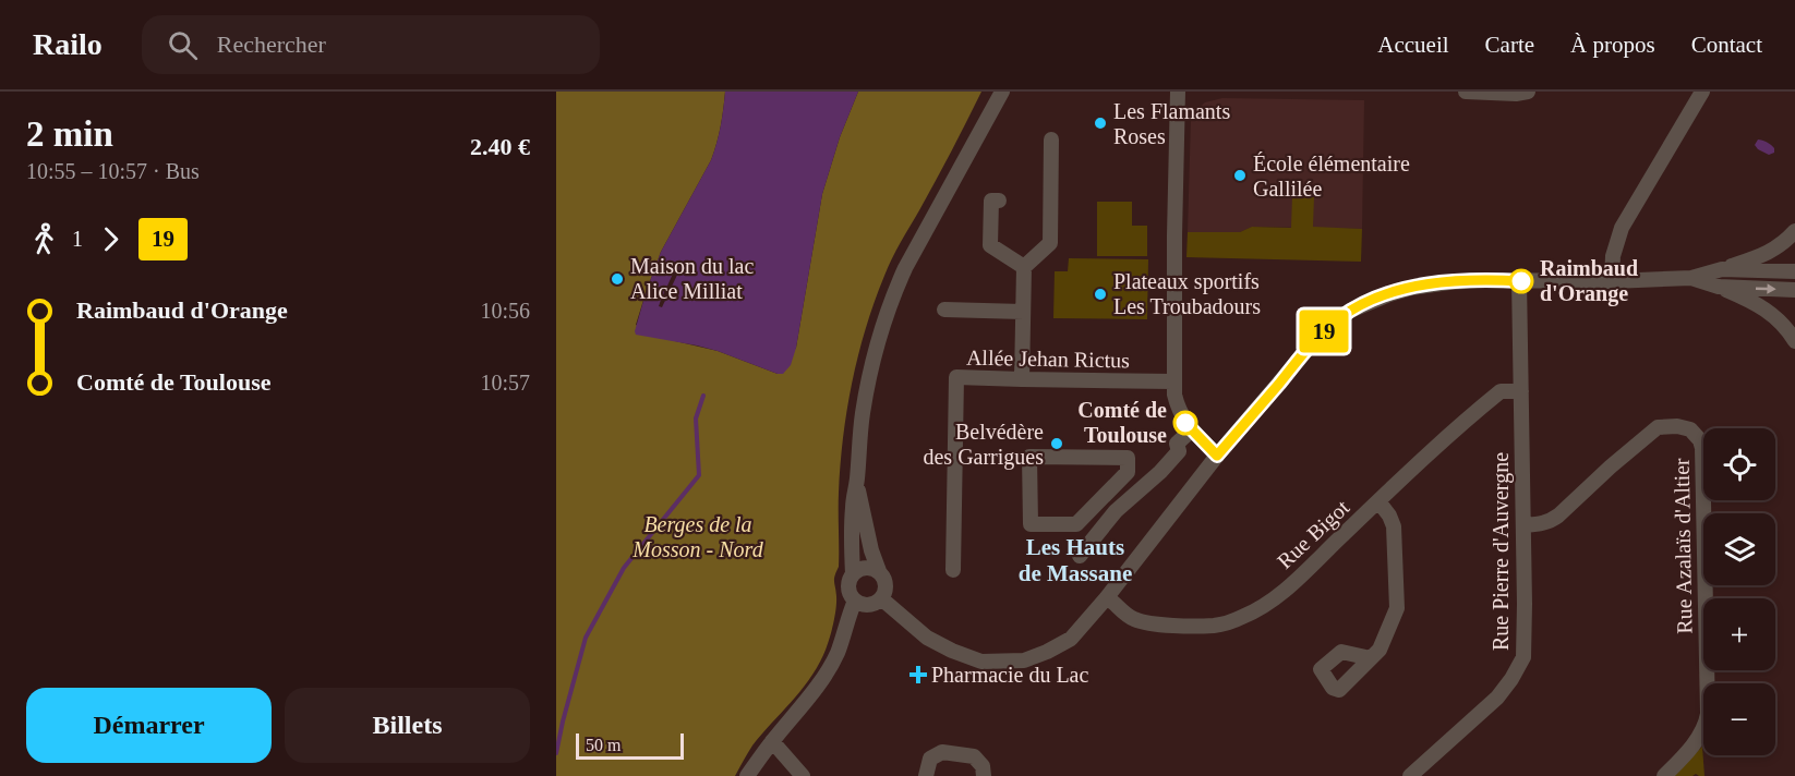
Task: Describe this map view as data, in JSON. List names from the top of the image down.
{
  "streets": {
    "street": [
      "Allée Jehan Rictus",
      "Rue Bigot",
      "Rue Azalaïs d'Altier",
      "Rue Pierre d'Auvergne"
    ]
  },
  "crossings": [
    ["Rue Bigot", "Rue Pierre d'Auvergne"],
    ["Rue Azalaïs d'Altier", "Rue Pierre d'Auvergne"]
  ],
  "districts": ["Les Hauts de Massane"],
  "parks": ["Berges de la Mosson - Nord"],
  "places": {
    "other": [
      "Les Flamants Roses",
      "École élémentaire Gallilée",
      "Maison du lac Alice Milliat",
      "Raimbaud d'Orange",
      "Plateaux sportifs Les Troubadours",
      "Comté de Toulouse",
      "Belvédère des Garrigues"
    ],
    "health": ["Pharmacie du Lac"]
  },
  "lines": ["bus line 19"],
  "scale_bar": "50 m",
  "page": {
    "header": "Railo",
    "search": "Rechercher",
    "nav": [
      "Accueil",
      "Carte",
      "À propos",
      "Contact"
    ],
    "heading": ["2 min", "10:55 – 10:57 · Bus", "2.40 €"],
    "on_map": "19",
    "legs": ["1", "19"],
    "list": [
      {
        "name": "Raimbaud d'Orange",
        "value": "10:56"
      },
      {
        "name": "Comté de Toulouse",
        "value": "10:57"
      }
    ],
    "map_buttons": ["+", "−"],
    "buttons": ["Démarrer", "Billets"],
    "scale": "50 m"
  }
}
